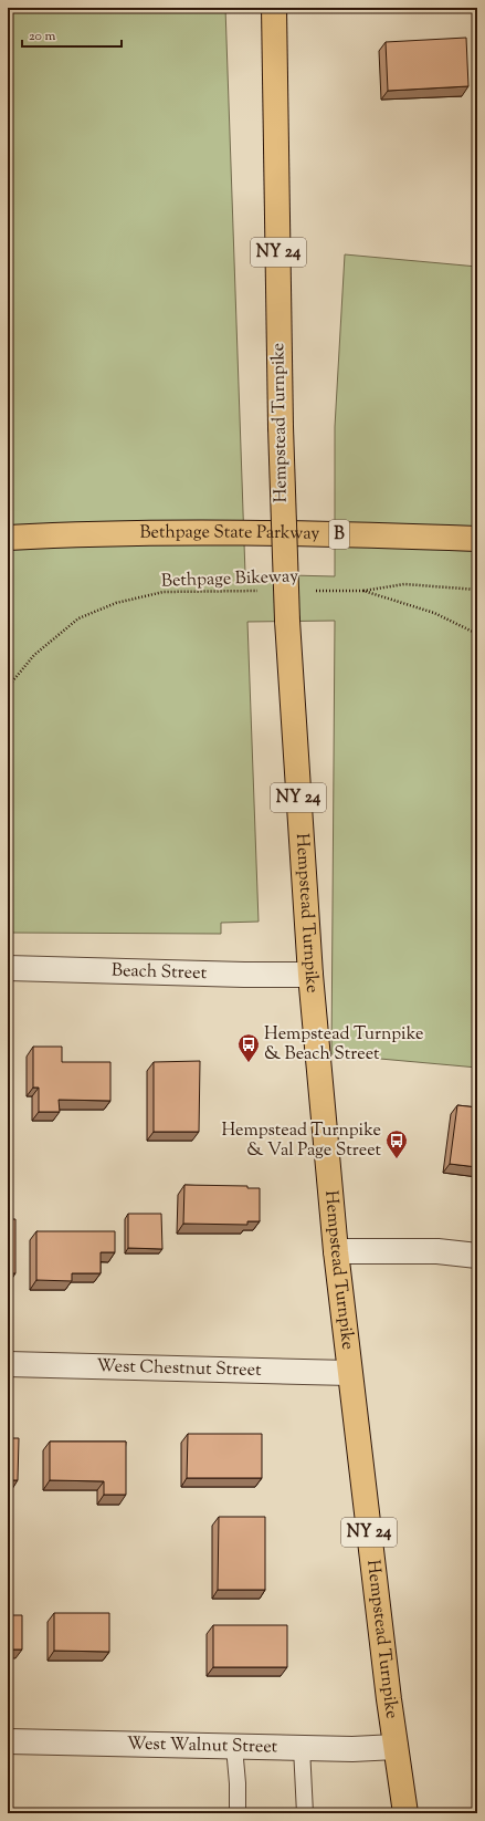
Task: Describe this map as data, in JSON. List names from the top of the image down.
{
  "streets": {
    "main road": [
      "NY 24",
      "Hempstead Turnpike",
      "Bethpage State Parkway",
      "B"
    ],
    "street": ["Beach Street", "West Chestnut Street", "West Walnut Street"],
    "path": ["Bethpage Bikeway"]
  },
  "crossings": [
    ["Hempstead Turnpike", "Beach Street"],
    ["Hempstead Turnpike", "West Chestnut Street"],
    ["Hempstead Turnpike", "West Walnut Street"]
  ],
  "places": {
    "bus stop": ["Hempstead Turnpike & Beach Street", "Hempstead Turnpike & Val Page Street"]
  },
  "scale_bar": "20 m"
}
